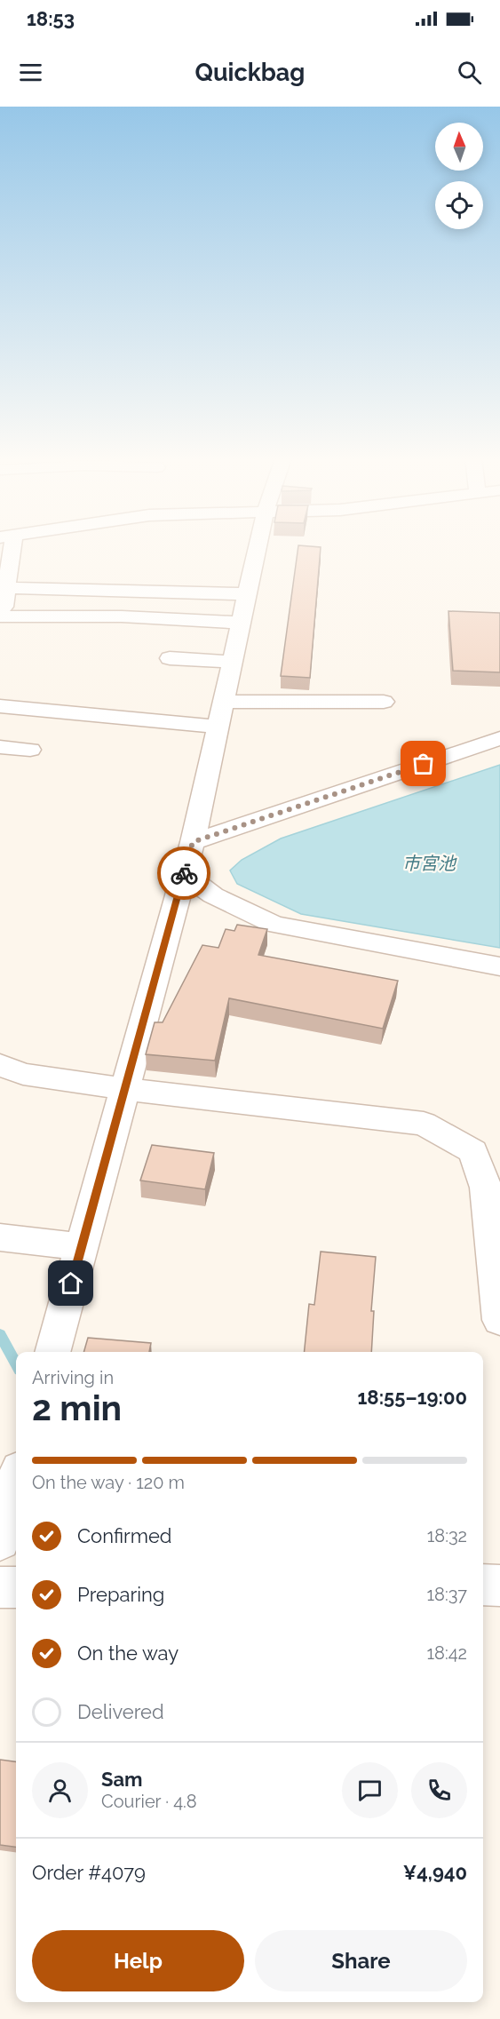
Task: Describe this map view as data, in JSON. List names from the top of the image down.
{
  "water": ["市宮池"],
  "north": "top",
  "page": {
    "status": "18:53",
    "header": "Quickbag",
    "heading": ["2 min", "Arriving in", "18:55–19:00"],
    "panel": [
      "Sam",
      "Courier · 4.8",
      "Order #4079",
      "¥4,940"
    ],
    "bar": "On the way · 120 m",
    "list": [
      ["Confirmed", "18:32"],
      ["Preparing", "18:37"],
      ["On the way", "18:42"],
      "Delivered"
    ],
    "buttons": ["Help", "Share"]
  }
}
